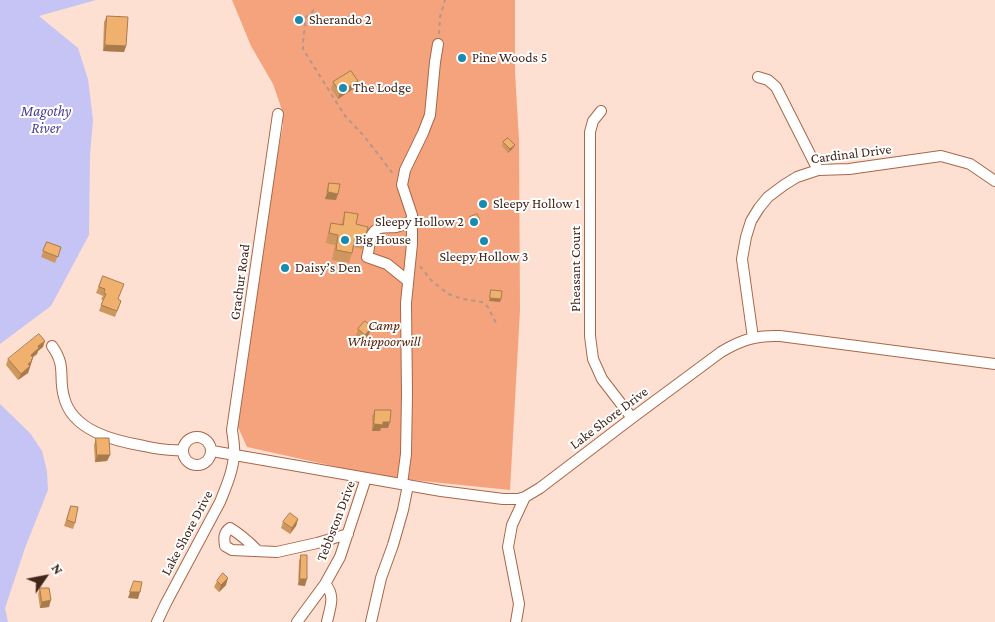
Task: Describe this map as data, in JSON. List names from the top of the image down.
{
  "streets": {
    "street": [
      "Cardinal Drive",
      "Pheasant Court",
      "Grachur Road",
      "Lake Shore Drive",
      "Tebbston Drive"
    ]
  },
  "crossings": [
    ["Cardinal Drive", "Lake Shore Drive"],
    ["Pheasant Court", "Lake Shore Drive"],
    ["Grachur Road", "Lake Shore Drive"],
    ["Lake Shore Drive", "Tebbston Drive"]
  ],
  "water": ["Magothy River"],
  "parks": ["Camp Whippoorwill"],
  "places": [
    "Sherando 2",
    "Pine Woods 5",
    "The Lodge",
    "Sleepy Hollow 1",
    "Sleepy Hollow 2",
    "Big House",
    "Sleepy Hollow 3",
    "Daisy’s Den"
  ],
  "north": "top right"
}
